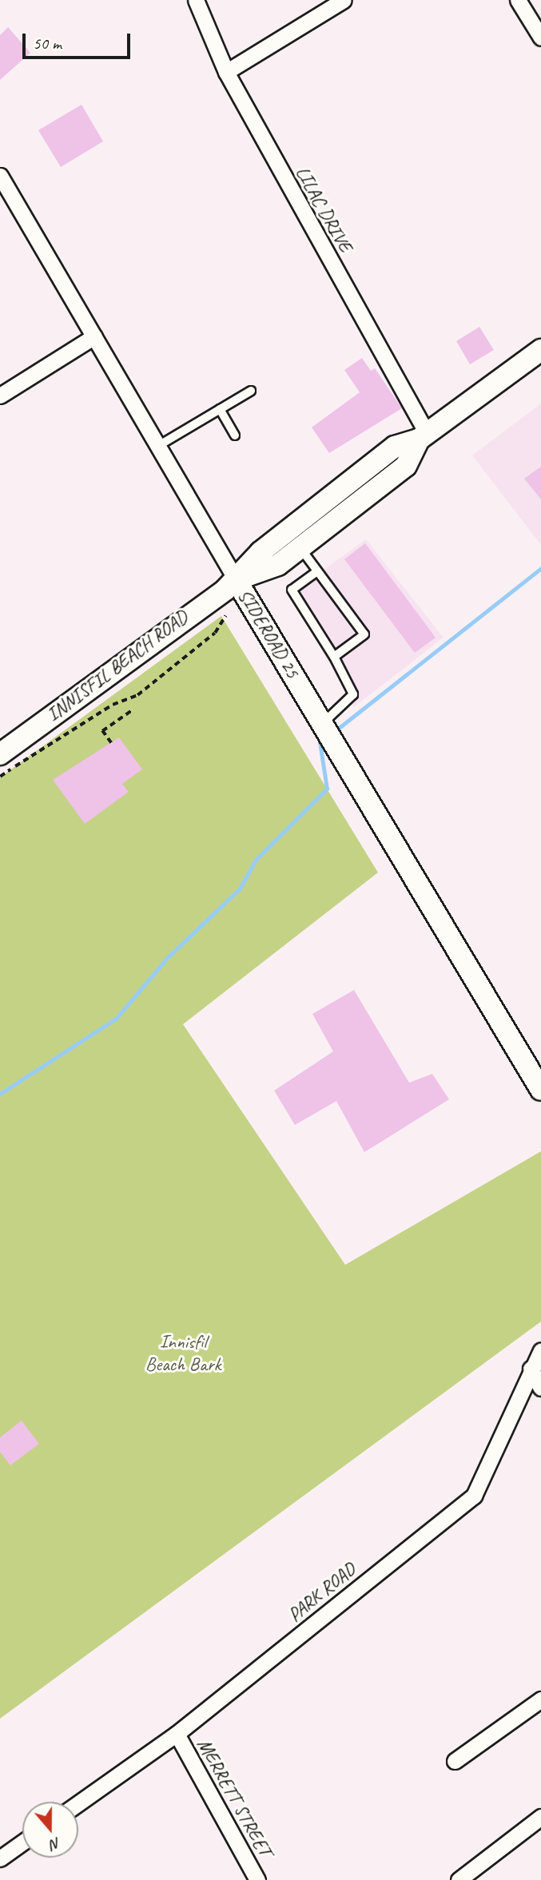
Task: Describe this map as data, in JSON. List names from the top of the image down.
{
  "streets": {
    "main road": ["SIDEROAD 25", "INNISFIL BEACH ROAD"],
    "street": ["LILAC DRIVE", "PARK ROAD", "MERRETT STREET"]
  },
  "crossings": [
    ["LILAC DRIVE", "INNISFIL BEACH ROAD"],
    ["SIDEROAD 25", "INNISFIL BEACH ROAD"],
    ["PARK ROAD", "MERRETT STREET"]
  ],
  "parks": ["Innisfil Beach Bark"],
  "scale_bar": "50 m",
  "north": "bottom"
}
